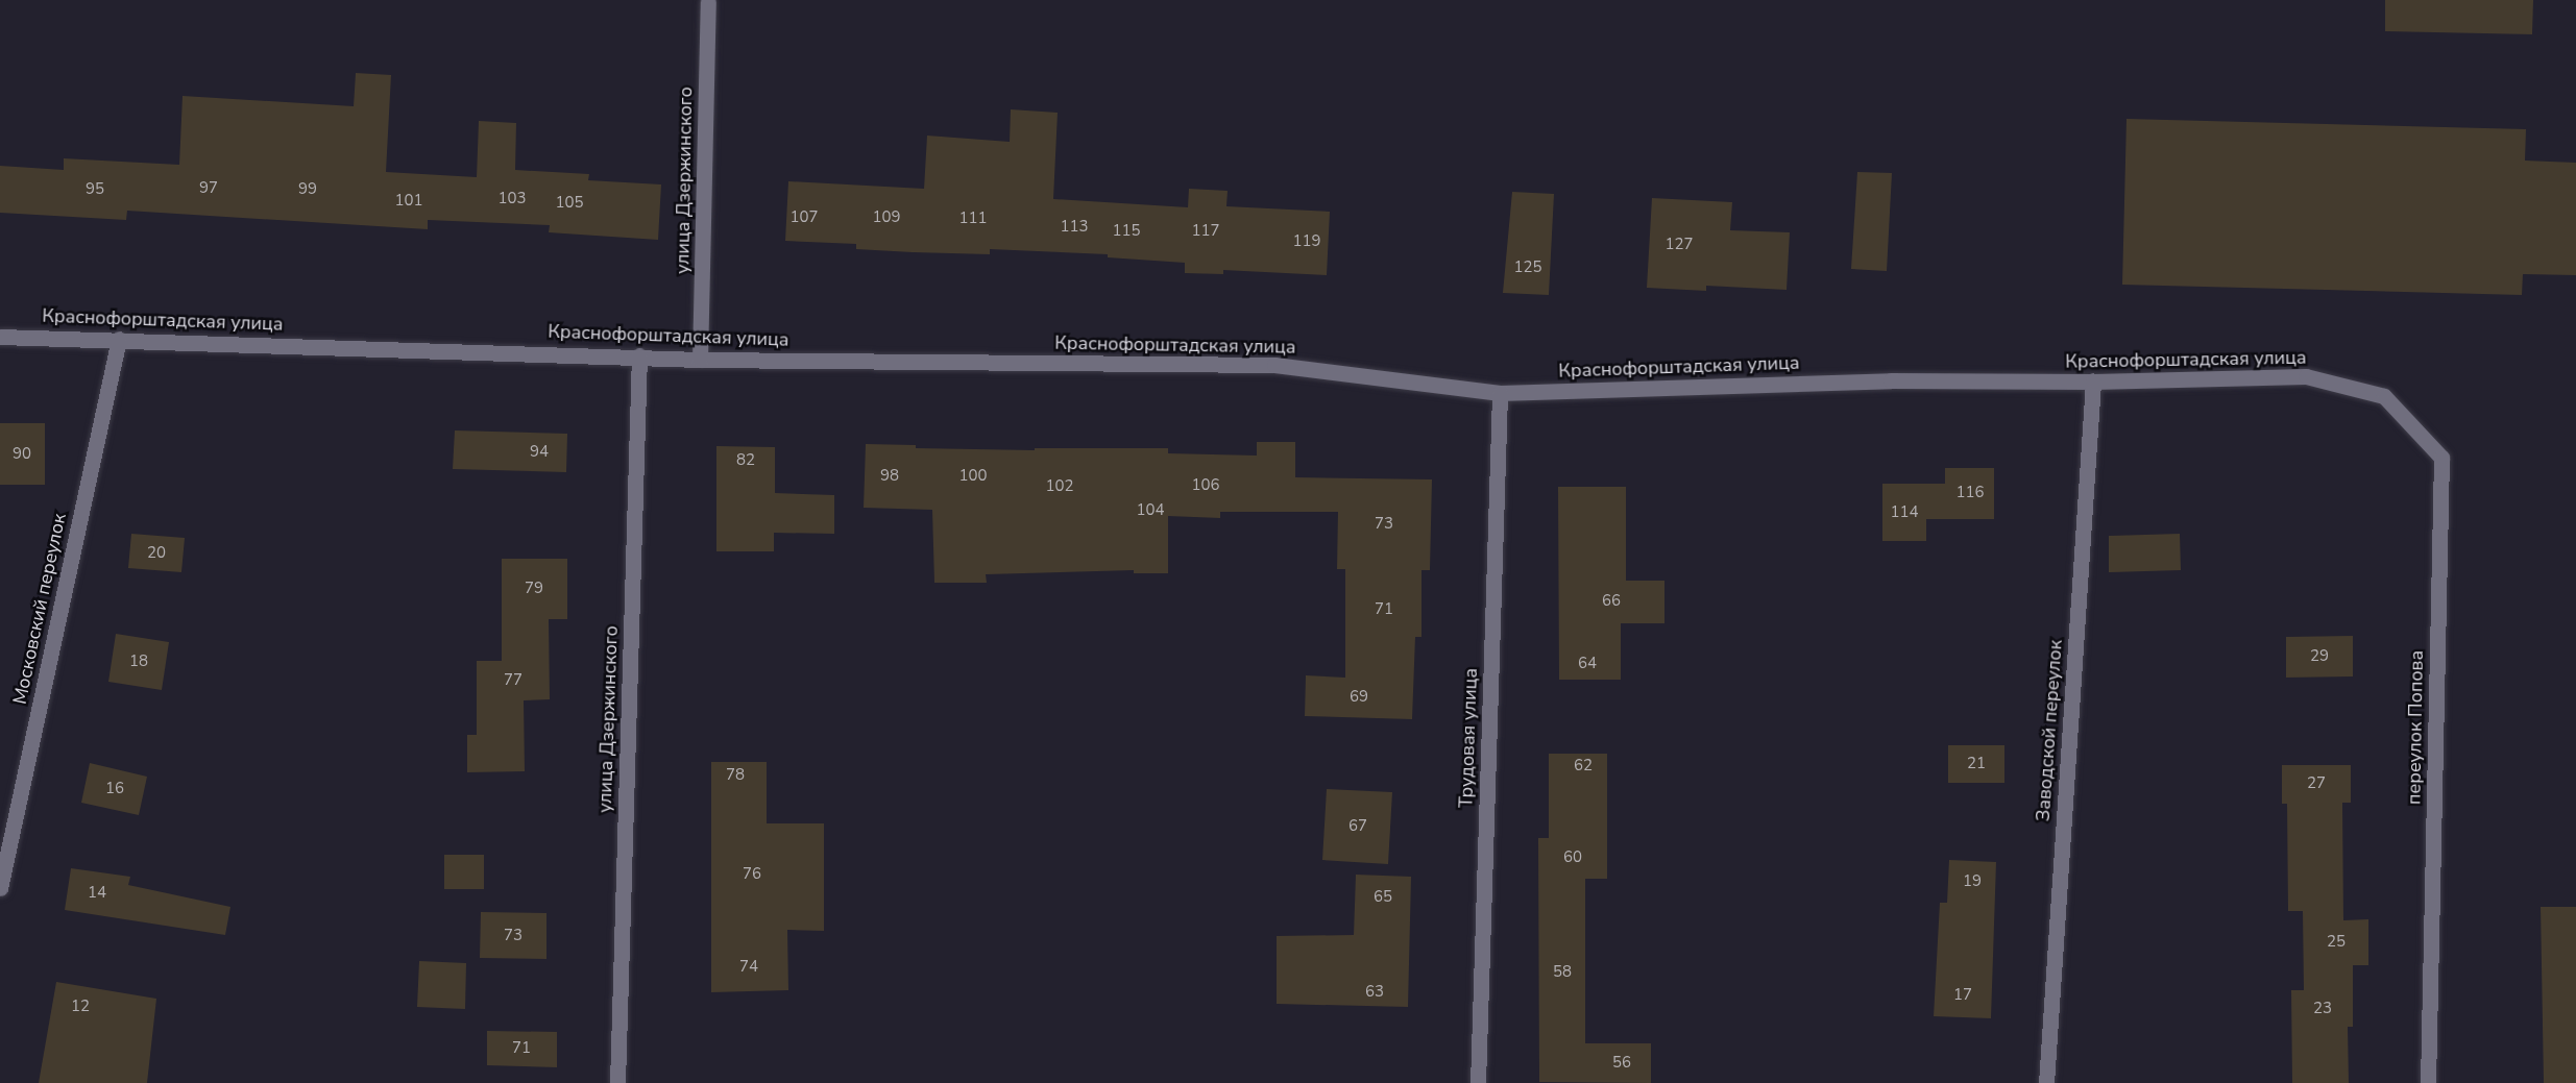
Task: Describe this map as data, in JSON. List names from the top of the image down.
{
  "streets": {
    "street": [
      "улица Дзержинского",
      "Краснофорштадская улица",
      "Московский переулок",
      "переулок Попова",
      "Заводской переулок",
      "Трудовая улица"
    ]
  },
  "crossings": [
    ["улица Дзержинского", "Краснофорштадская улица"],
    ["Краснофорштадская улица", "Московский переулок"],
    ["Краснофорштадская улица", "переулок Попова"],
    ["Краснофорштадская улица", "Заводской переулок"],
    ["Краснофорштадская улица", "Трудовая улица"]
  ],
  "house_numbers": [
    "97",
    "95",
    "99",
    "103",
    "101",
    "105",
    "107",
    "109",
    "111",
    "113",
    "115",
    "117",
    "119",
    "127",
    "125",
    "94",
    "90",
    "82",
    "98",
    "100",
    "106",
    "102",
    "116",
    "104",
    "114",
    "73",
    "20",
    "79",
    "66",
    "71",
    "29",
    "18",
    "64",
    "77",
    "69",
    "21",
    "62",
    "78",
    "27",
    "16",
    "67",
    "60",
    "76",
    "19",
    "14",
    "65",
    "73",
    "25",
    "74",
    "58",
    "63",
    "17",
    "12",
    "23",
    "71",
    "56"
  ]
}
